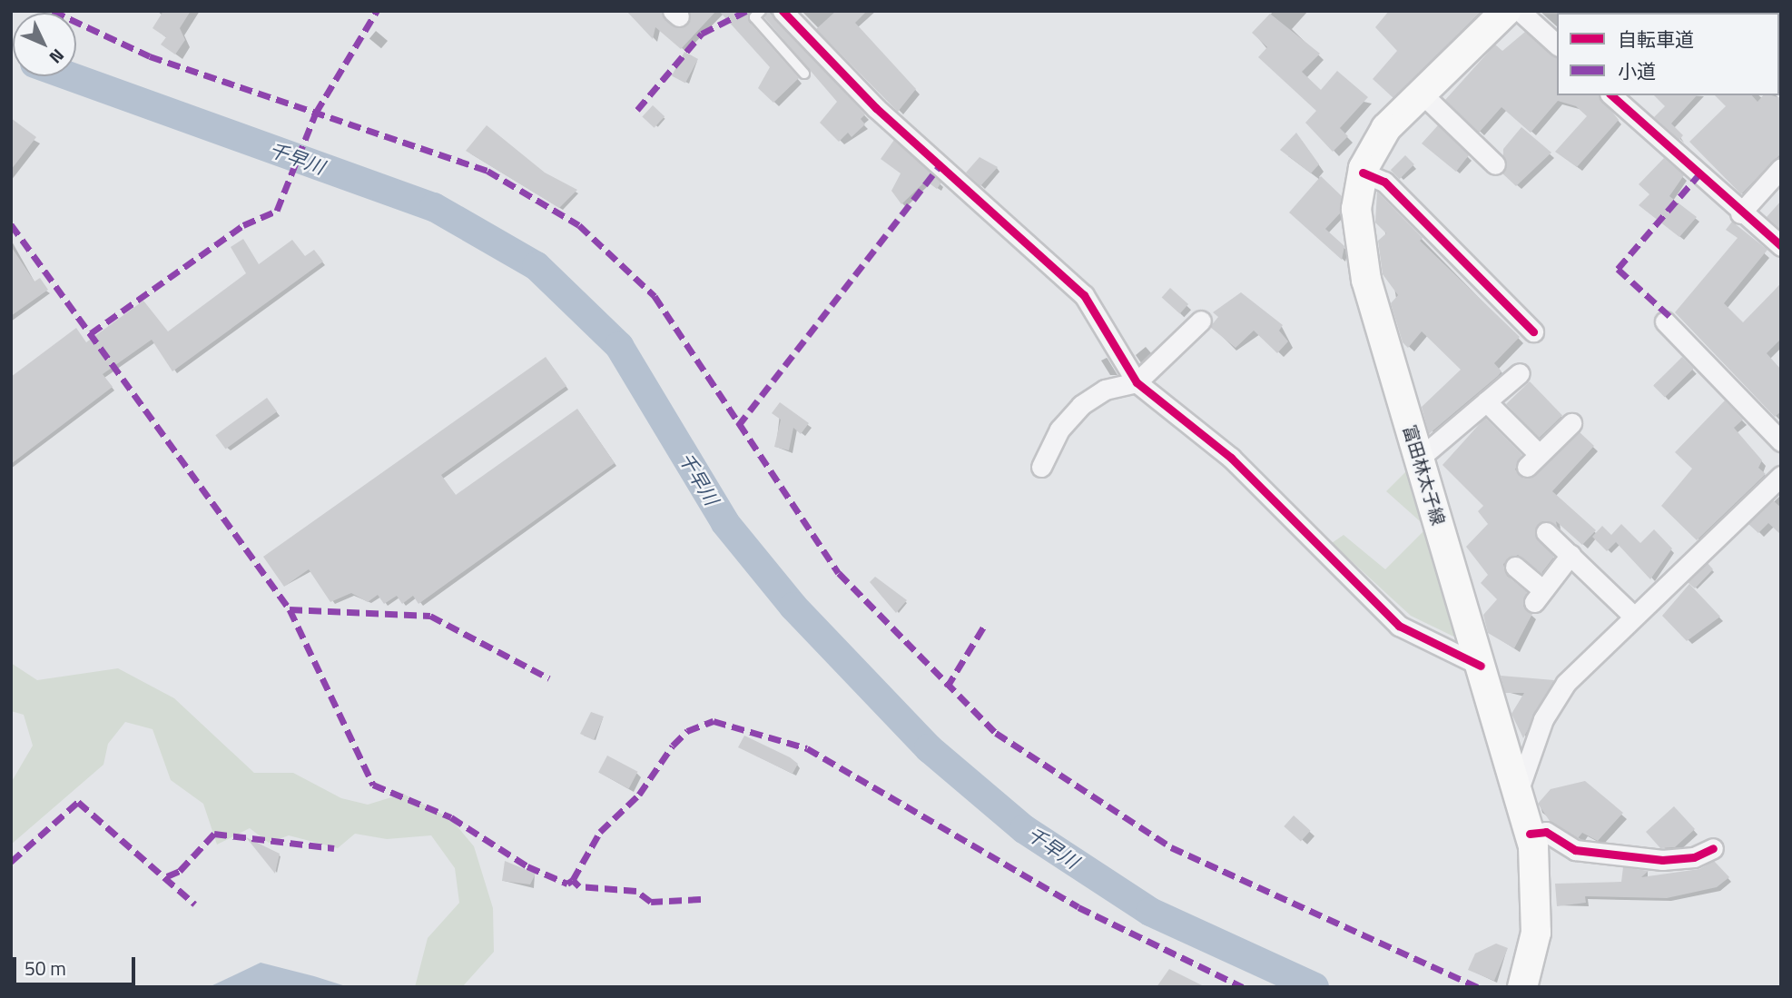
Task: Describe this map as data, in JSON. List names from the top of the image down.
{
  "streets": {
    "main road": ["富田林太子線"]
  },
  "water": ["千早川"],
  "legend": ["自転車道", "小道"],
  "scale_bar": "50 m",
  "north": "bottom right"
}
